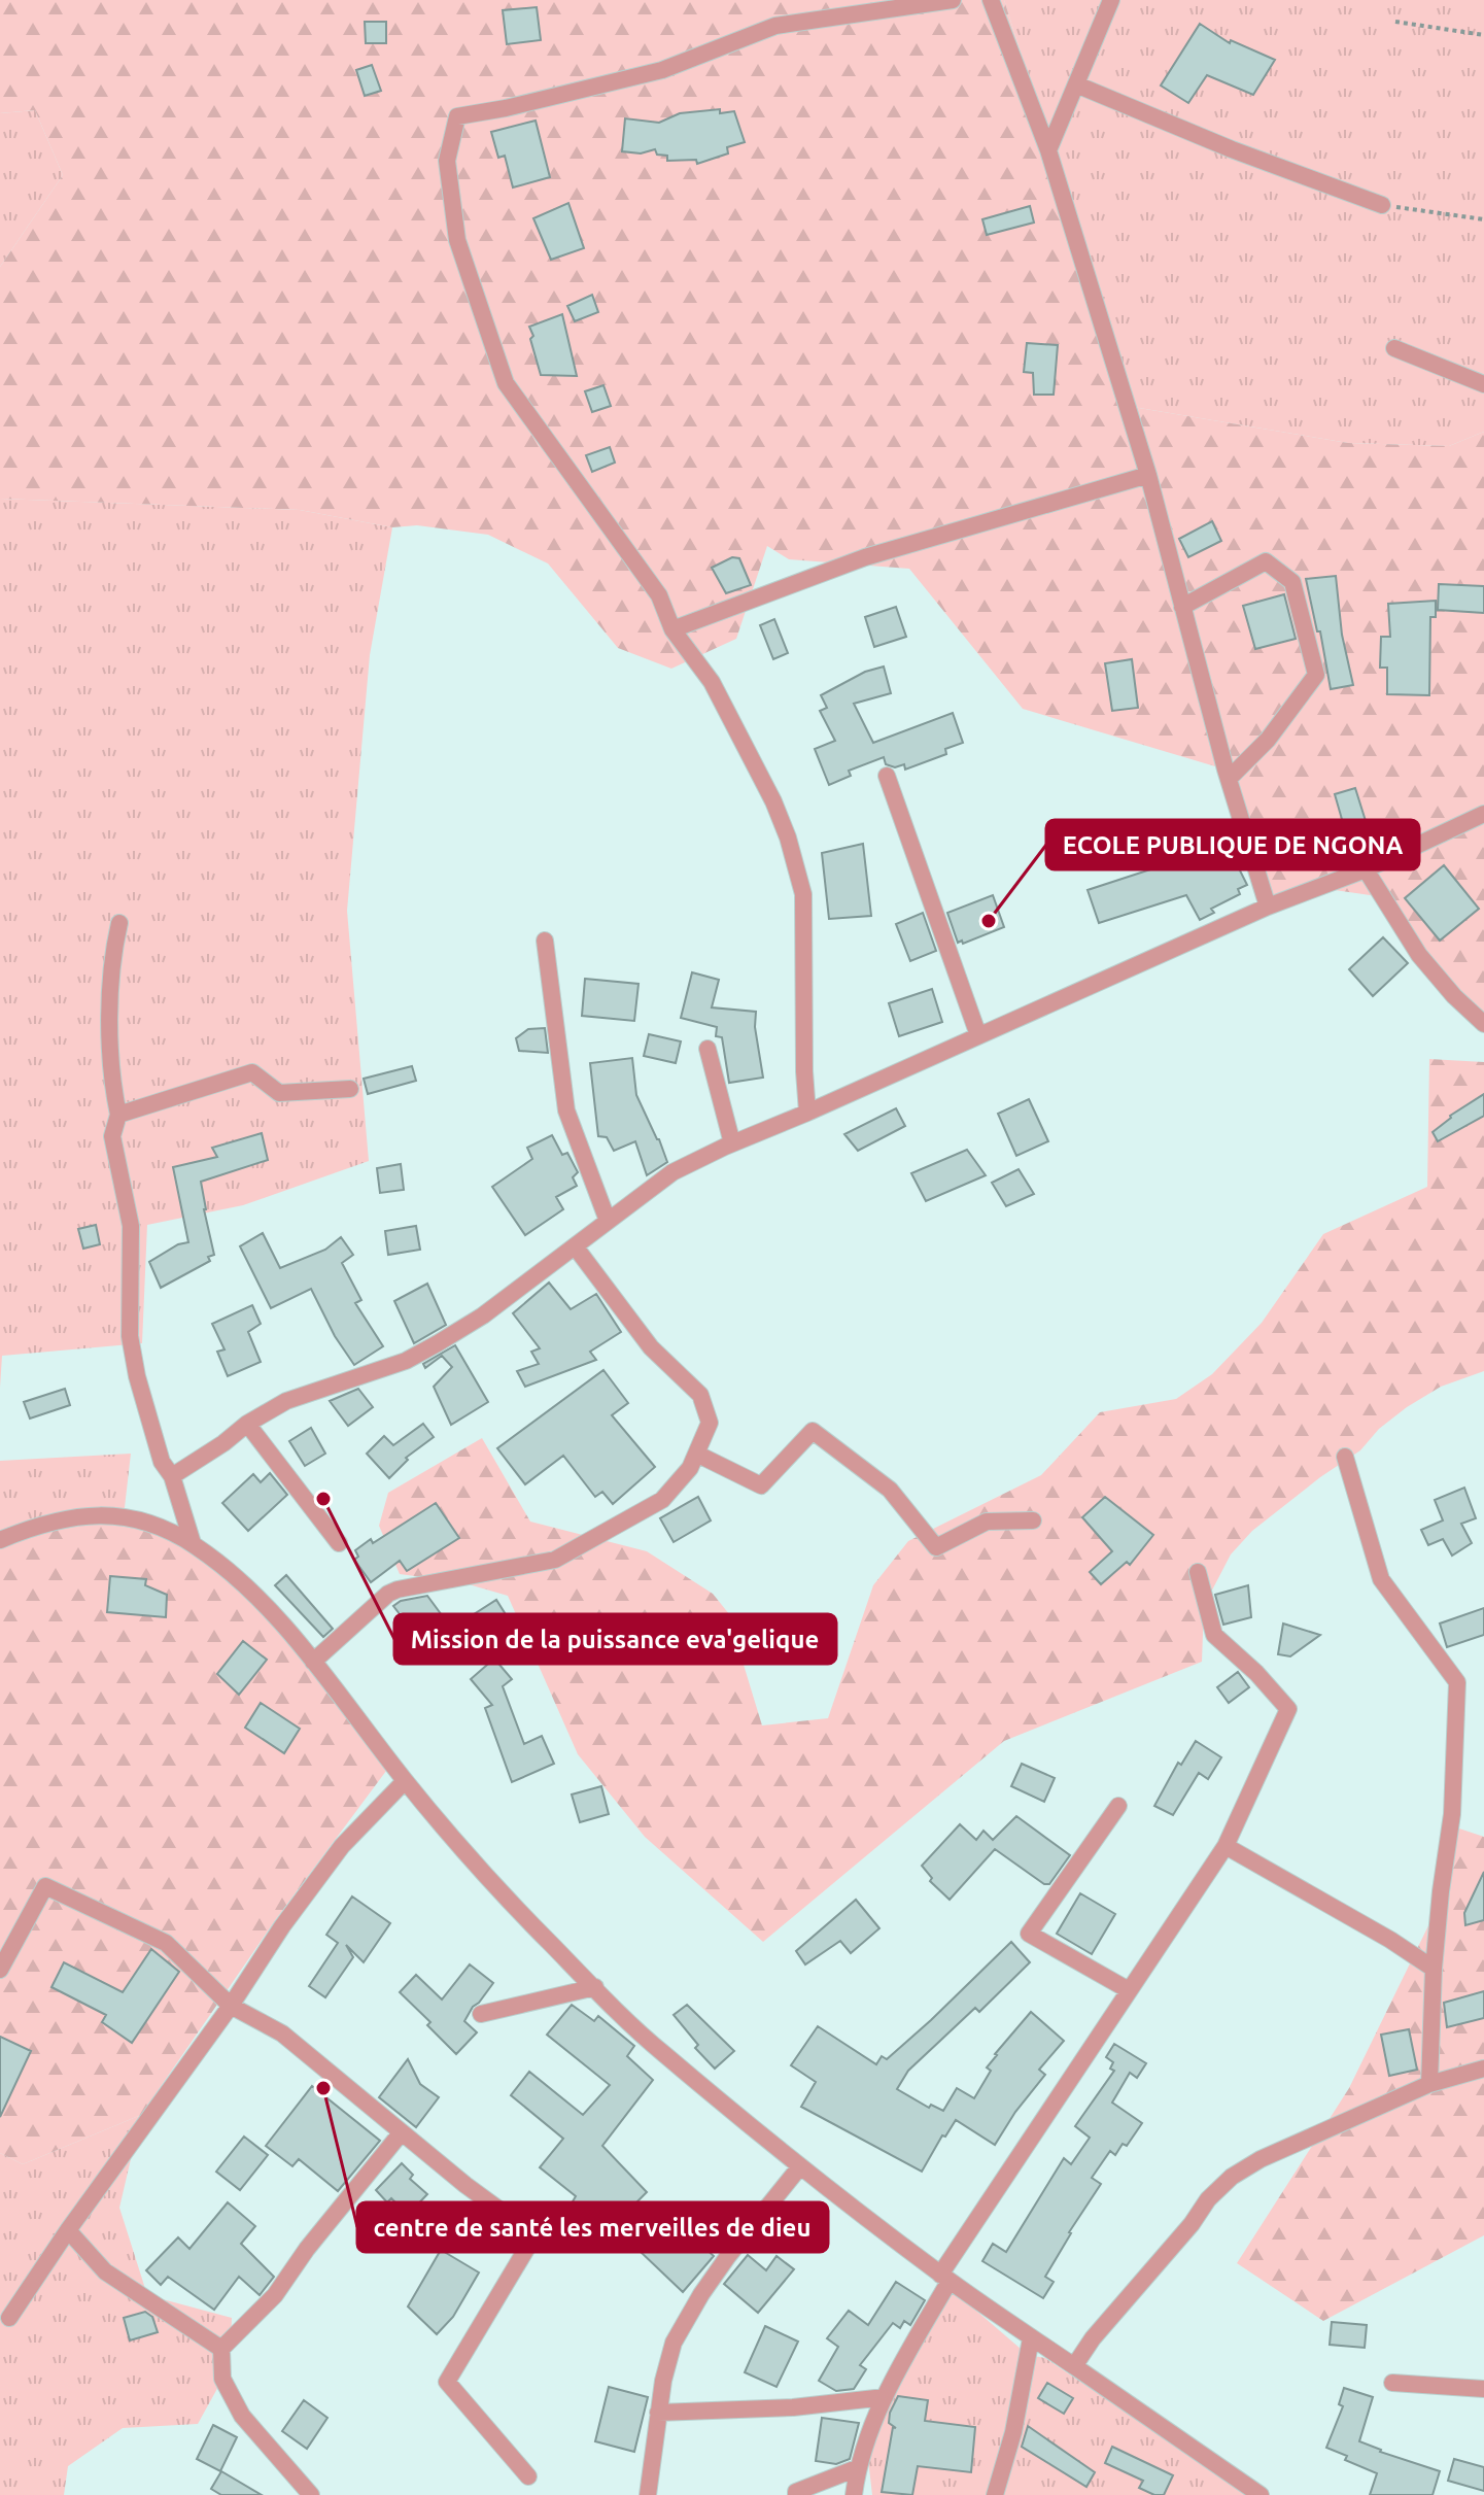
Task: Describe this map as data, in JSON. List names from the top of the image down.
{
  "places": ["ECOLE PUBLIQUE DE NGONA", "Mission de la puissance eva'gelique", "centre de santé les merveilles de dieu"]
}
